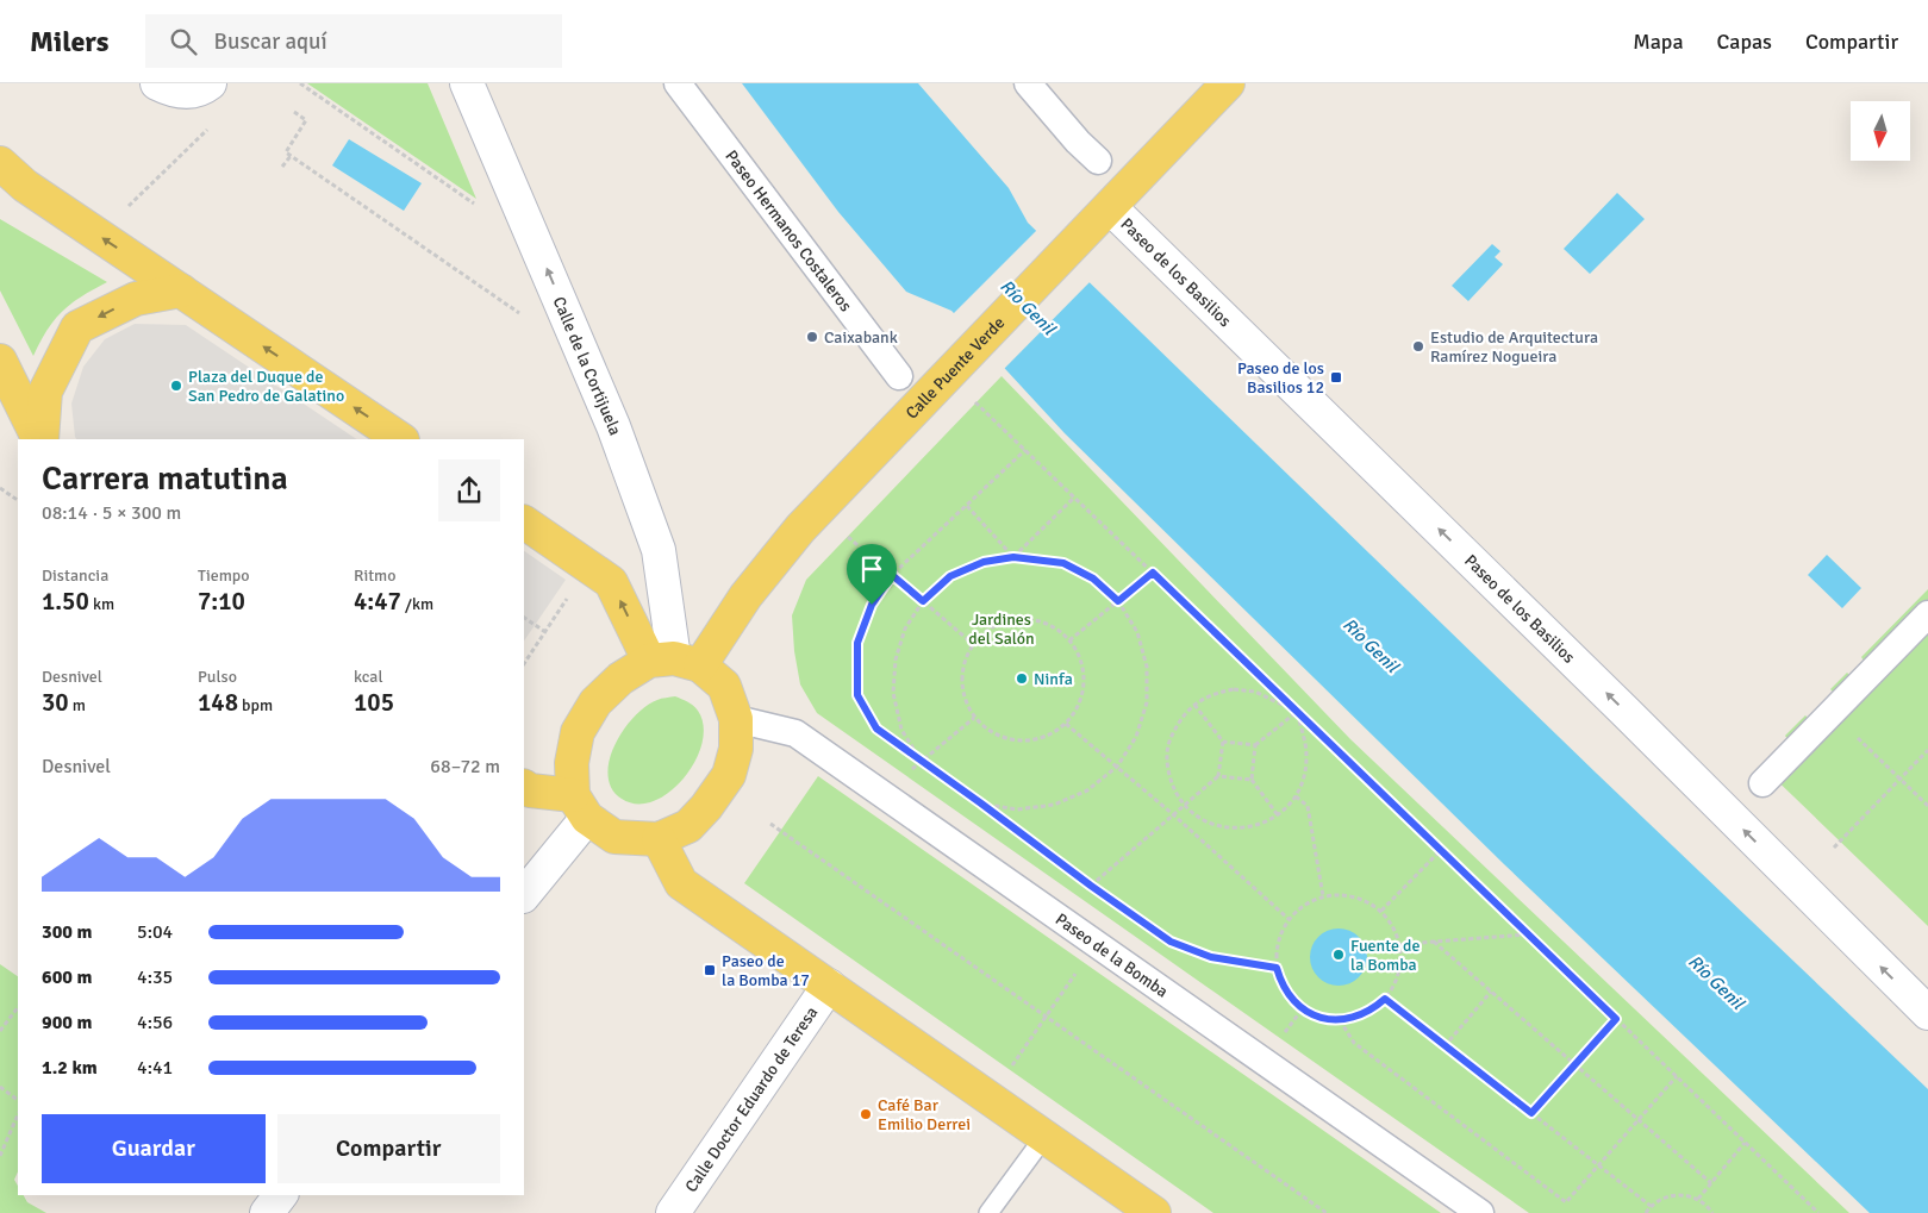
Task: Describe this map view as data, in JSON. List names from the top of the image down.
{
  "streets": {
    "main road": [
      "Paseo de los Basilios",
      "Calle de la Cortijuela",
      "Calle Puente Verde",
      "Calle Doctor Eduardo de Teresa"
    ],
    "street": ["Paseo Hermanos Costaleros", "Paseo de la Bomba"]
  },
  "crossings": [
    ["Paseo de los Basilios", "Calle Puente Verde"],
    ["Calle de la Cortijuela", "Calle Puente Verde"],
    ["Calle de la Cortijuela", "Paseo de la Bomba"],
    ["Calle Puente Verde", "Paseo de la Bomba"]
  ],
  "one_way": ["Paseo de los Basilios", "Calle de la Cortijuela"],
  "water": ["Río Genil"],
  "parks": ["Jardines del Salón"],
  "places": {
    "other": [
      "Caixabank",
      "Estudio de Arquitectura Ramírez Nogueira",
      "Plaza del Duque de San Pedro de Galatino",
      "Ninfa",
      "Fuente de la Bomba",
      "Café Bar Emilio Derrei"
    ],
    "transit": ["Paseo de los Basilios 12", "Paseo de la Bomba 17"]
  },
  "north": "bottom",
  "page": {
    "header": "Milers",
    "search": "Buscar aquí",
    "nav": ["Mapa", "Capas", "Compartir"],
    "heading": ["Carrera matutina", "08:14 · 5 × 300 m"],
    "stats": [
      ["Distancia", "1.50 km"],
      ["Tiempo", "7:10"],
      ["Ritmo", "4:47 /km"],
      ["Desnivel", "30 m"],
      ["Pulso", "148 bpm"],
      ["kcal", "105"]
    ],
    "chart": ["Desnivel", "68–72 m"],
    "list": [
      {
        "name": "300 m",
        "note": "5:04"
      },
      {
        "name": "600 m",
        "note": "4:35"
      },
      {
        "name": "900 m",
        "note": "4:56"
      },
      {
        "name": "1.2 km",
        "note": "4:41"
      }
    ],
    "buttons": ["Guardar", "Compartir"]
  }
}
